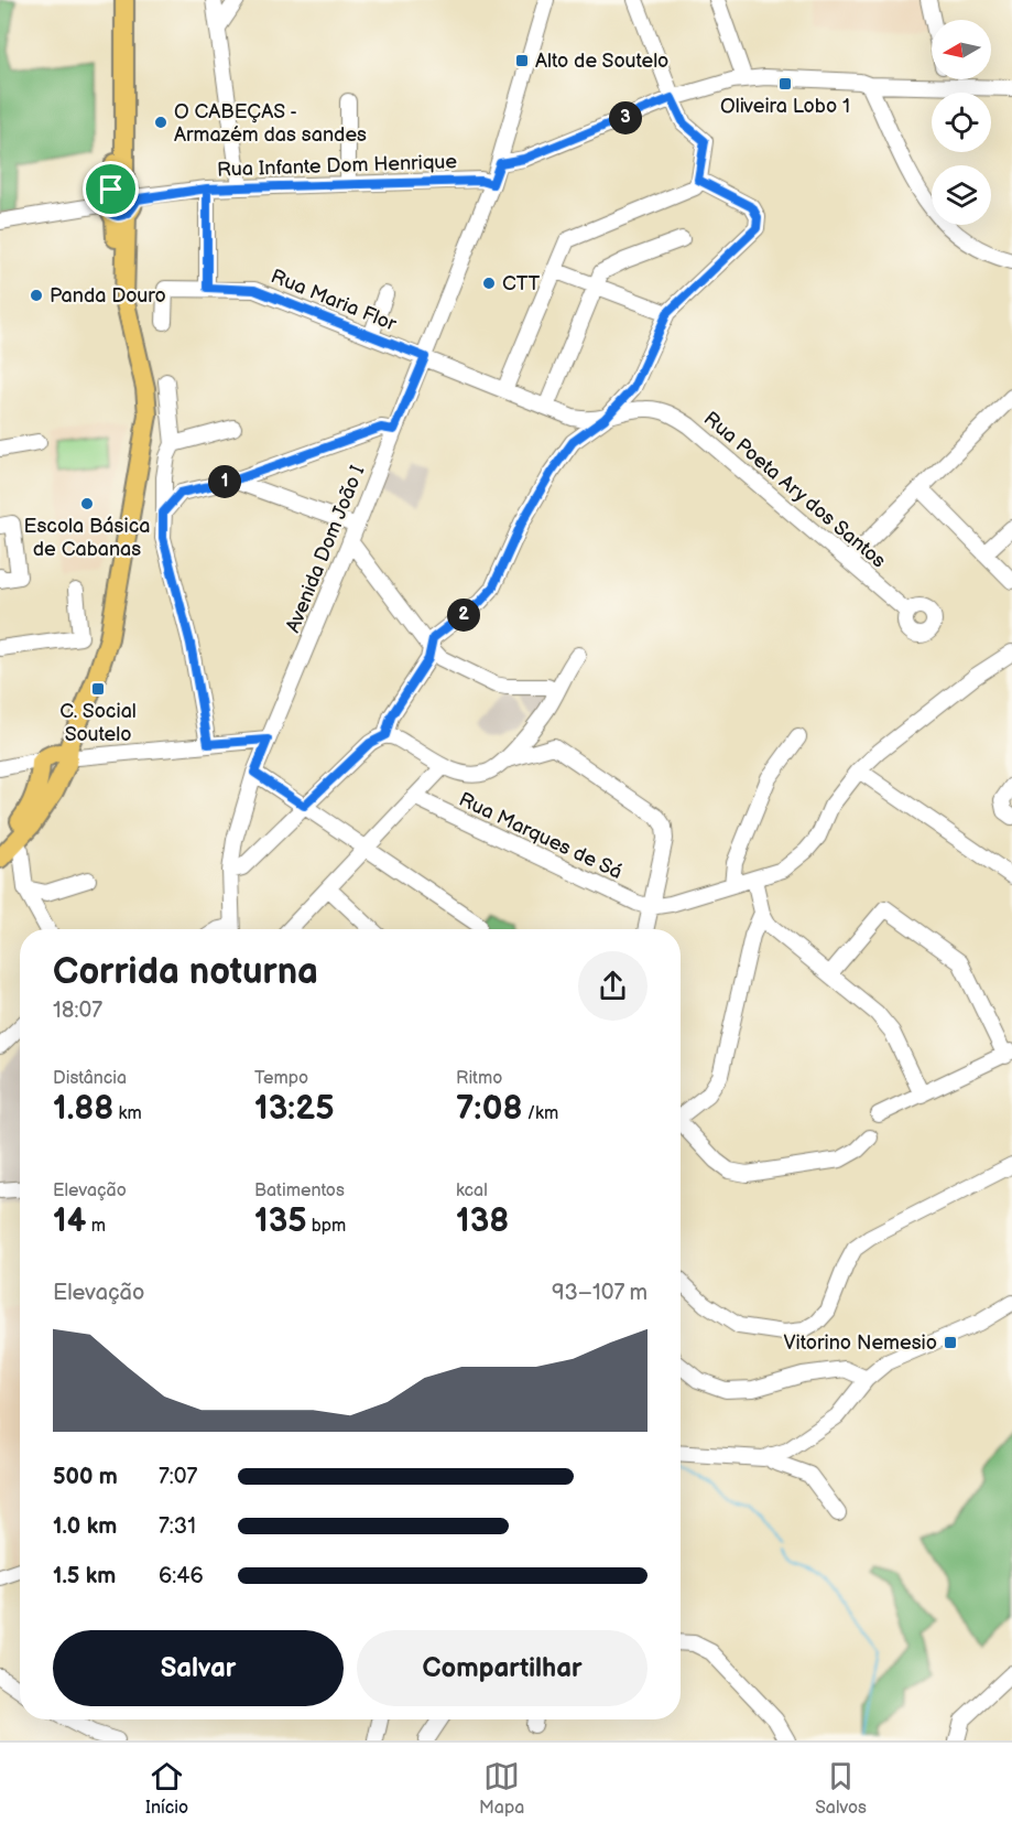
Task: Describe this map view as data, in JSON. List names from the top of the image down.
{
  "streets": {
    "street": [
      "Rua Infante Dom Henrique",
      "Rua Maria Flor",
      "Rua Poeta Ary dos Santos",
      "Avenida Dom João I",
      "Rua Marques de Sá"
    ]
  },
  "crossings": [
    ["Rua Infante Dom Henrique", "Avenida Dom João I"],
    ["Rua Maria Flor", "Rua Poeta Ary dos Santos"],
    ["Rua Maria Flor", "Avenida Dom João I"],
    ["Rua Poeta Ary dos Santos", "Avenida Dom João I"]
  ],
  "places": {
    "transit": [
      "Alto de Soutelo",
      "Oliveira Lobo 1",
      "C. Social Soutelo",
      "Vitorino Nemesio"
    ],
    "other": [
      "O CABEÇAS - Armazém das sandes",
      "CTT",
      "Panda Douro",
      "Escola Básica de Cabanas"
    ]
  },
  "north": "left",
  "page": {
    "pins": ["3", "1", "2"],
    "heading": ["Corrida noturna", "18:07"],
    "stats": [
      ["Distância", "1.88 km"],
      ["Tempo", "13:25"],
      ["Ritmo", "7:08 /km"],
      ["Elevação", "14 m"],
      ["Batimentos", "135 bpm"],
      ["kcal", "138"]
    ],
    "chart": ["Elevação", "93–107 m"],
    "list": [
      {
        "name": "500 m",
        "note": "7:07"
      },
      {
        "name": "1.0 km",
        "note": "7:31"
      },
      {
        "name": "1.5 km",
        "note": "6:46"
      }
    ],
    "buttons": ["Salvar", "Compartilhar"],
    "tabs": ["Início", "Mapa", "Salvos"]
  }
}
